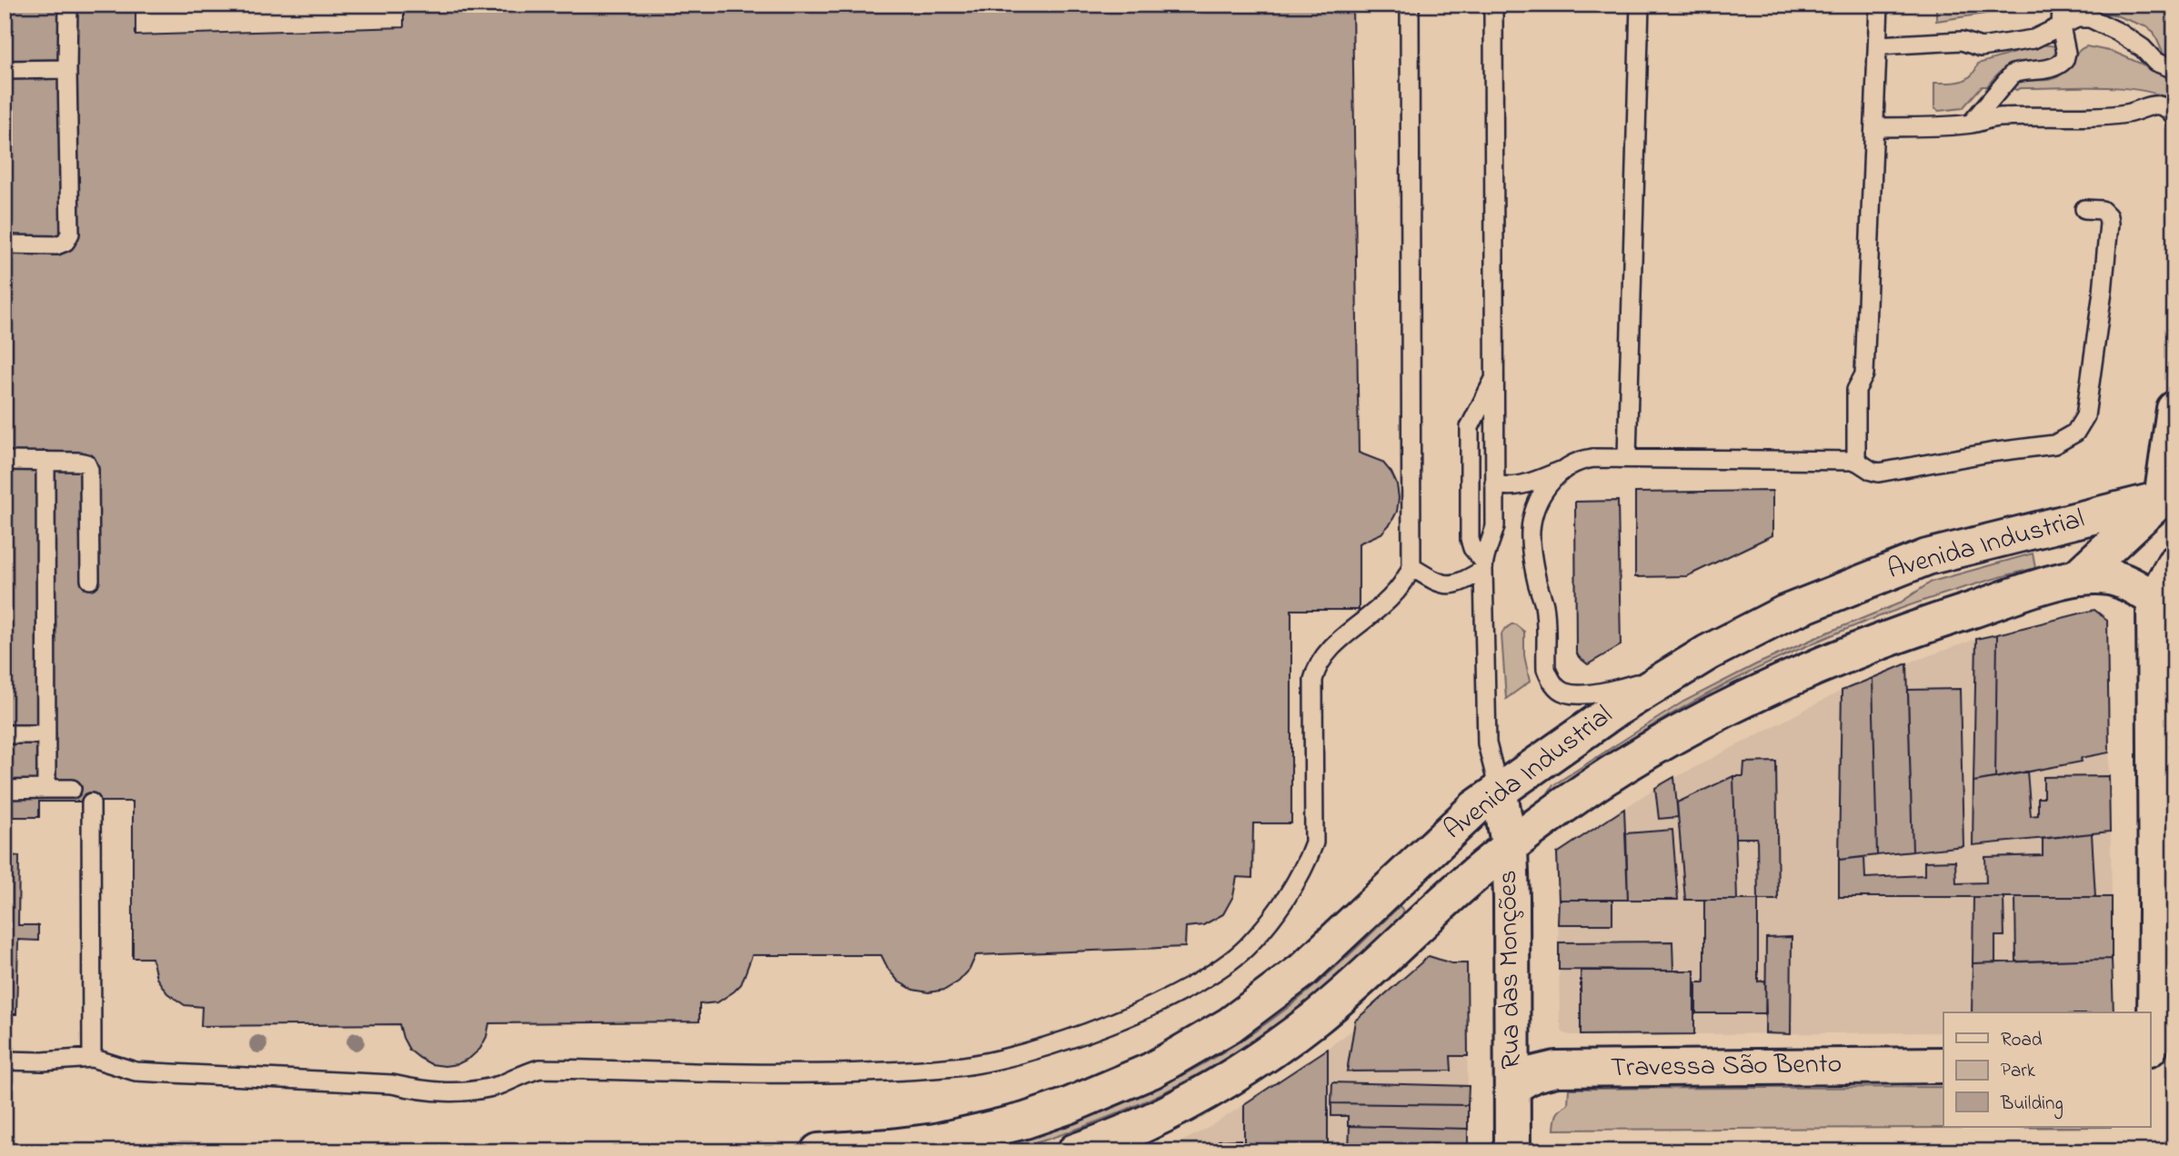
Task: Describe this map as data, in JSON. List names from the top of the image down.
{
  "streets": {
    "main road": ["Avenida Industrial", "Rua das Monções", "Travessa São Bento"]
  },
  "crossings": [
    ["Avenida Industrial", "Rua das Monções"],
    ["Rua das Monções", "Travessa São Bento"]
  ],
  "legend": ["Road", "Park", "Building"]
}
